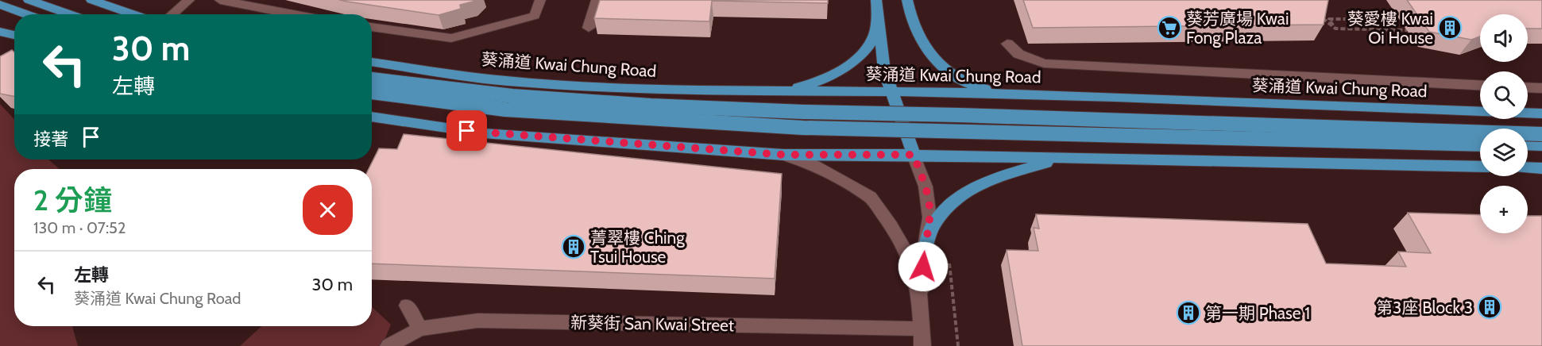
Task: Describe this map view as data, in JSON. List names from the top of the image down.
{
  "streets": {
    "main road": ["葵涌道 Kwai Chung Road"],
    "street": ["新葵街 San Kwai Street"]
  },
  "places": {
    "supermarket": ["葵芳廣場 Kwai Fong Plaza"],
    "building": [
      "葵愛樓 Kwai Oi House",
      "菁翠樓 Ching Tsui House",
      "第3座 Block 3",
      "第一期 Phase 1"
    ]
  },
  "page": {
    "map_buttons": "+",
    "turn": ["30 m", "左轉"],
    "then": "接著",
    "heading": ["2 分鐘", "130 m · 07:52"],
    "list": [
      {
        "name": "左轉",
        "note": "葵涌道 Kwai Chung Road",
        "value": "30 m"
      }
    ]
  }
}
